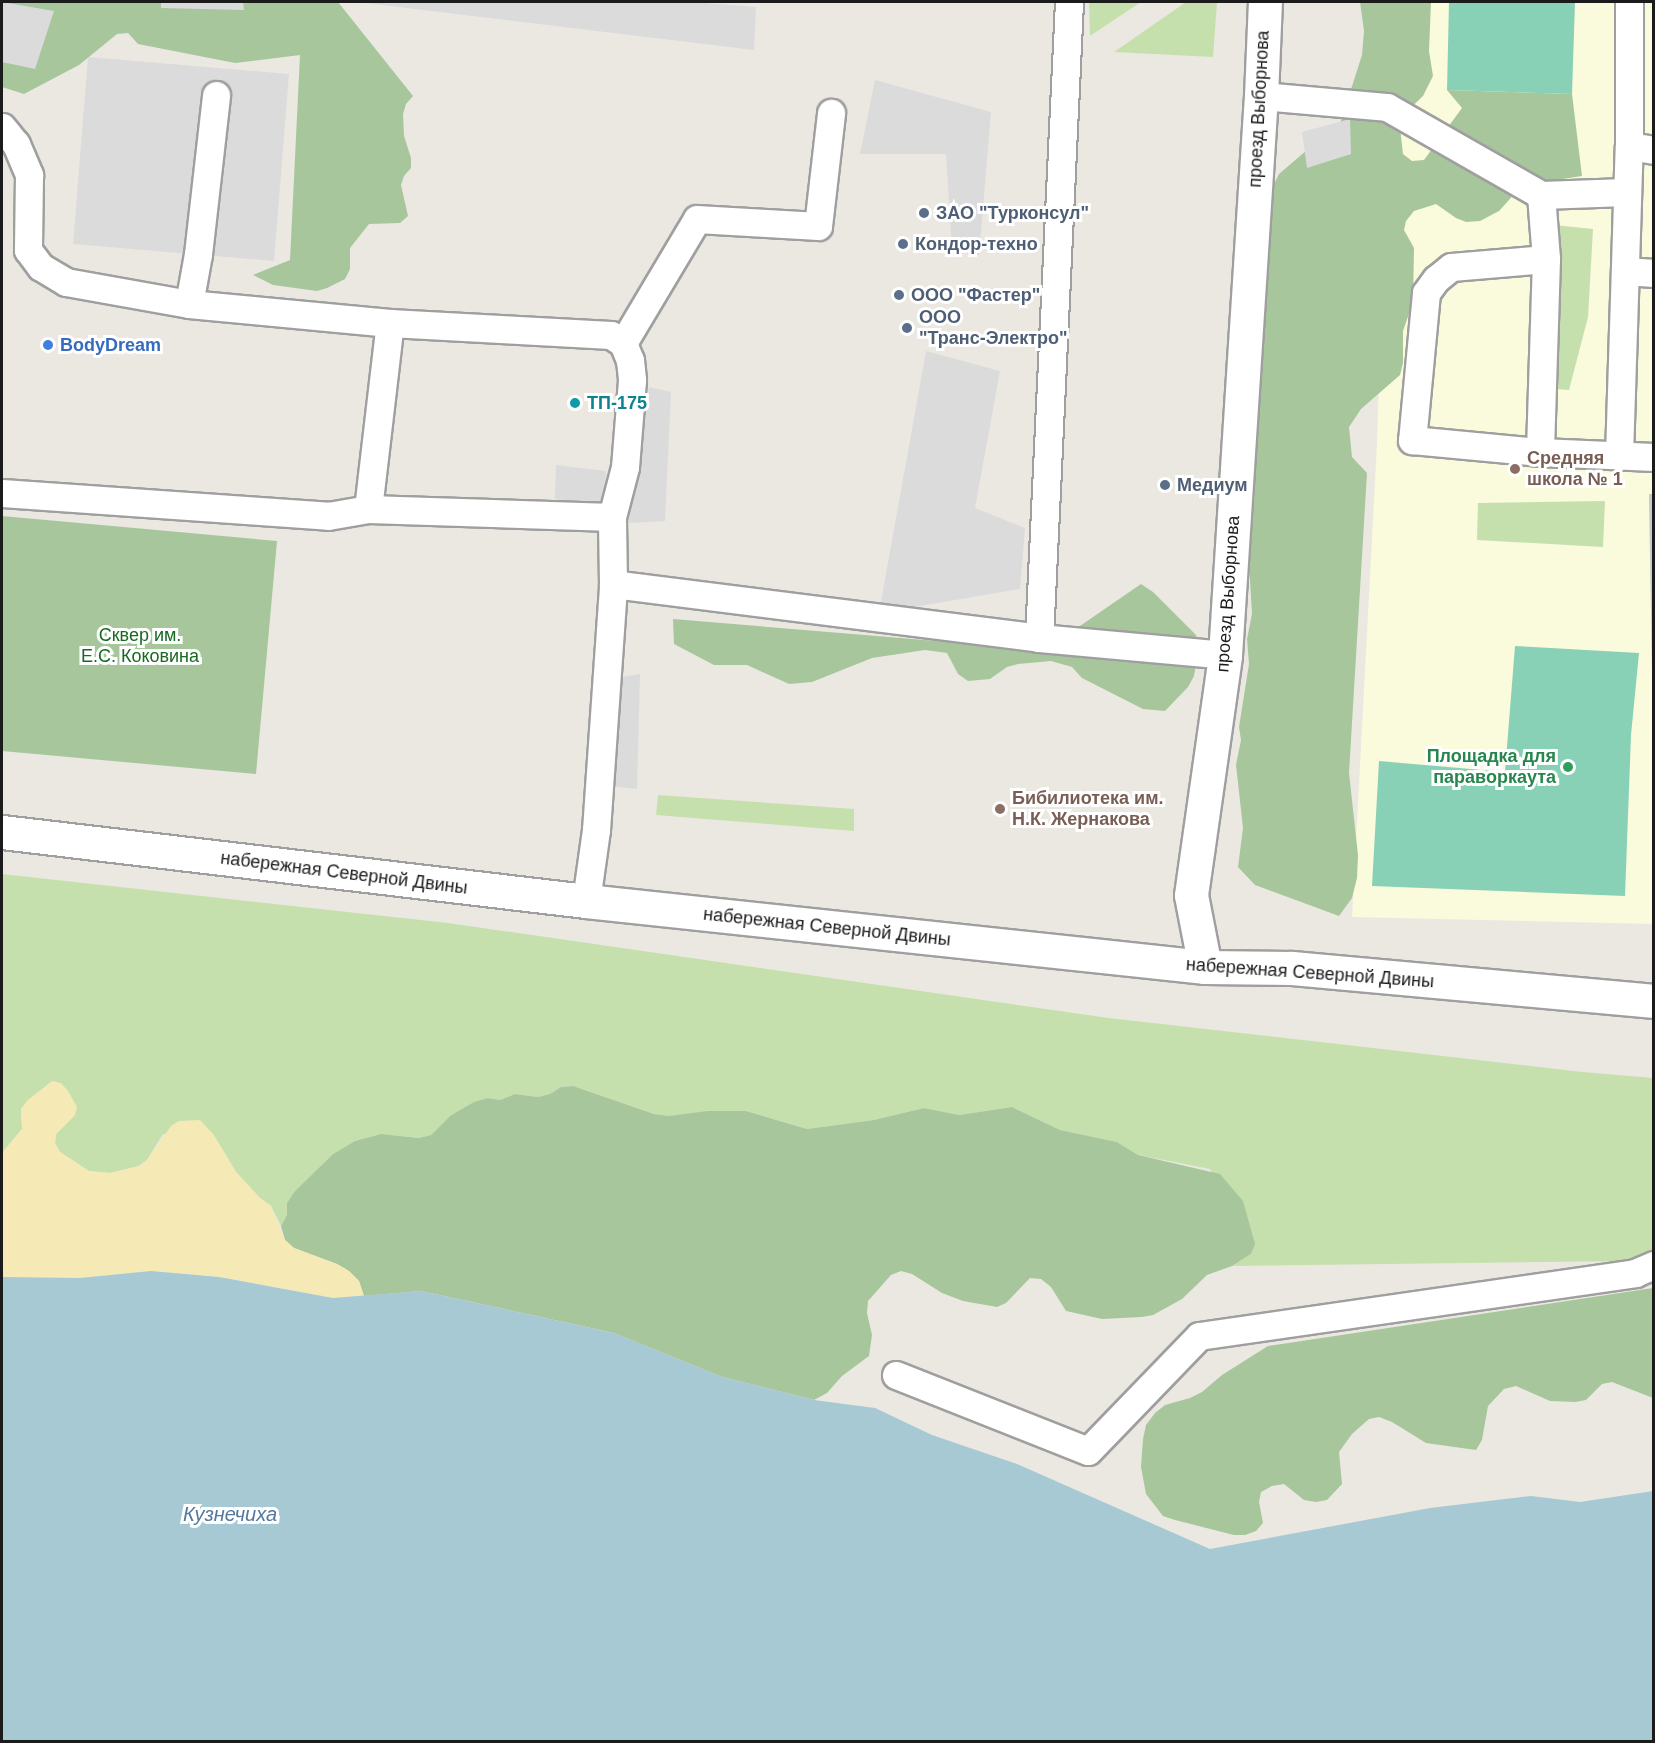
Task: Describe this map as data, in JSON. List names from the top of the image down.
{
  "streets": {
    "street": ["проезд Выборнова", "набережная Северной Двины"]
  },
  "crossings": [
    ["проезд Выборнова", "набережная Северной Двины"]
  ],
  "water": ["Кузнечиха"],
  "parks": ["Сквер им. Е.С. Коковина"],
  "places": [
    "ЗАО \"Турконсул\"",
    "Кондор-техно",
    "ООО \"Фастер\"",
    "ООО \"Транс-Электро\"",
    "BodyDream",
    "ТП-175",
    "Средняя школа № 1",
    "Медиум",
    "Площадка для параворкаута",
    "Бибилиотека им. Н.К. Жернакова"
  ]
}
